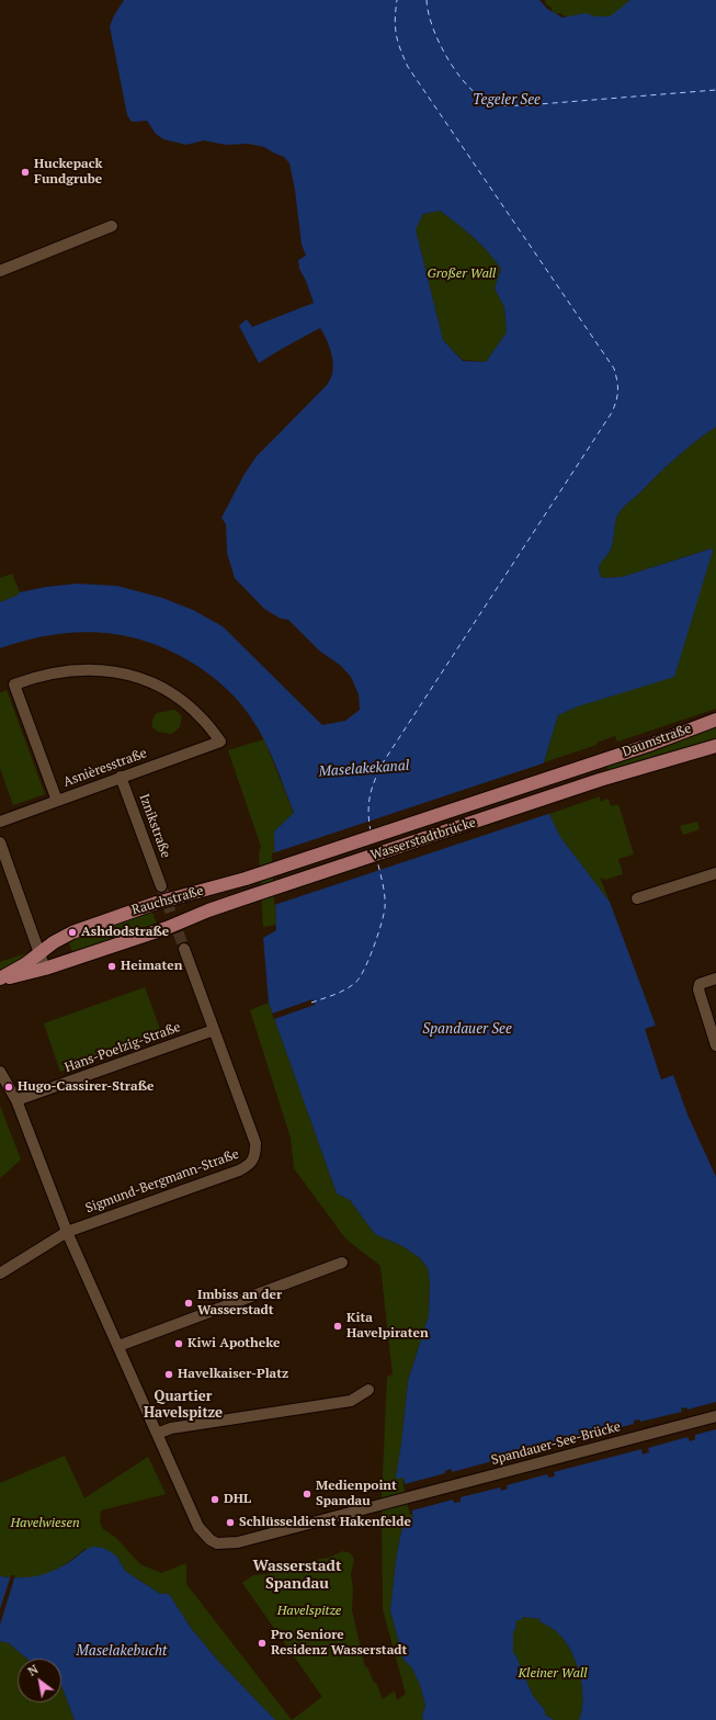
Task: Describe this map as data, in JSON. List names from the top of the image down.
{
  "streets": {
    "main road": ["Daumstraße", "Wasserstadtbrücke", "Rauchstraße"],
    "street": [
      "Asnièresstraße",
      "Iznikstraße",
      "Hans-Poelzig-Straße",
      "Sigmund-Bergmann-Straße",
      "Spandauer-See-Brücke"
    ]
  },
  "crossings": [
    ["Daumstraße", "Wasserstadtbrücke"],
    ["Asnièresstraße", "Iznikstraße"],
    ["Wasserstadtbrücke", "Rauchstraße"],
    ["Hans-Poelzig-Straße", "Sigmund-Bergmann-Straße"]
  ],
  "districts": ["Quartier Havelspitze", "Wasserstadt Spandau"],
  "water": [
    "Tegeler See",
    "Maselakekanal",
    "Spandauer See",
    "Maselakebucht"
  ],
  "parks": [
    "Großer Wall",
    "Havelwiesen",
    "Havelspitze",
    "Kleiner Wall"
  ],
  "places": [
    "Huckepack Fundgrube",
    "Ashdodstraße",
    "Heimaten",
    "Hugo-Cassirer-Straße",
    "Imbiss an der Wasserstadt",
    "Kita Havelpiraten",
    "Kiwi Apotheke",
    "Havelkaiser-Platz",
    "Medienpoint Spandau",
    "DHL",
    "Schlüsseldienst Hakenfelde",
    "Pro Seniore Residenz Wasserstadt"
  ],
  "north": "top left"
}
